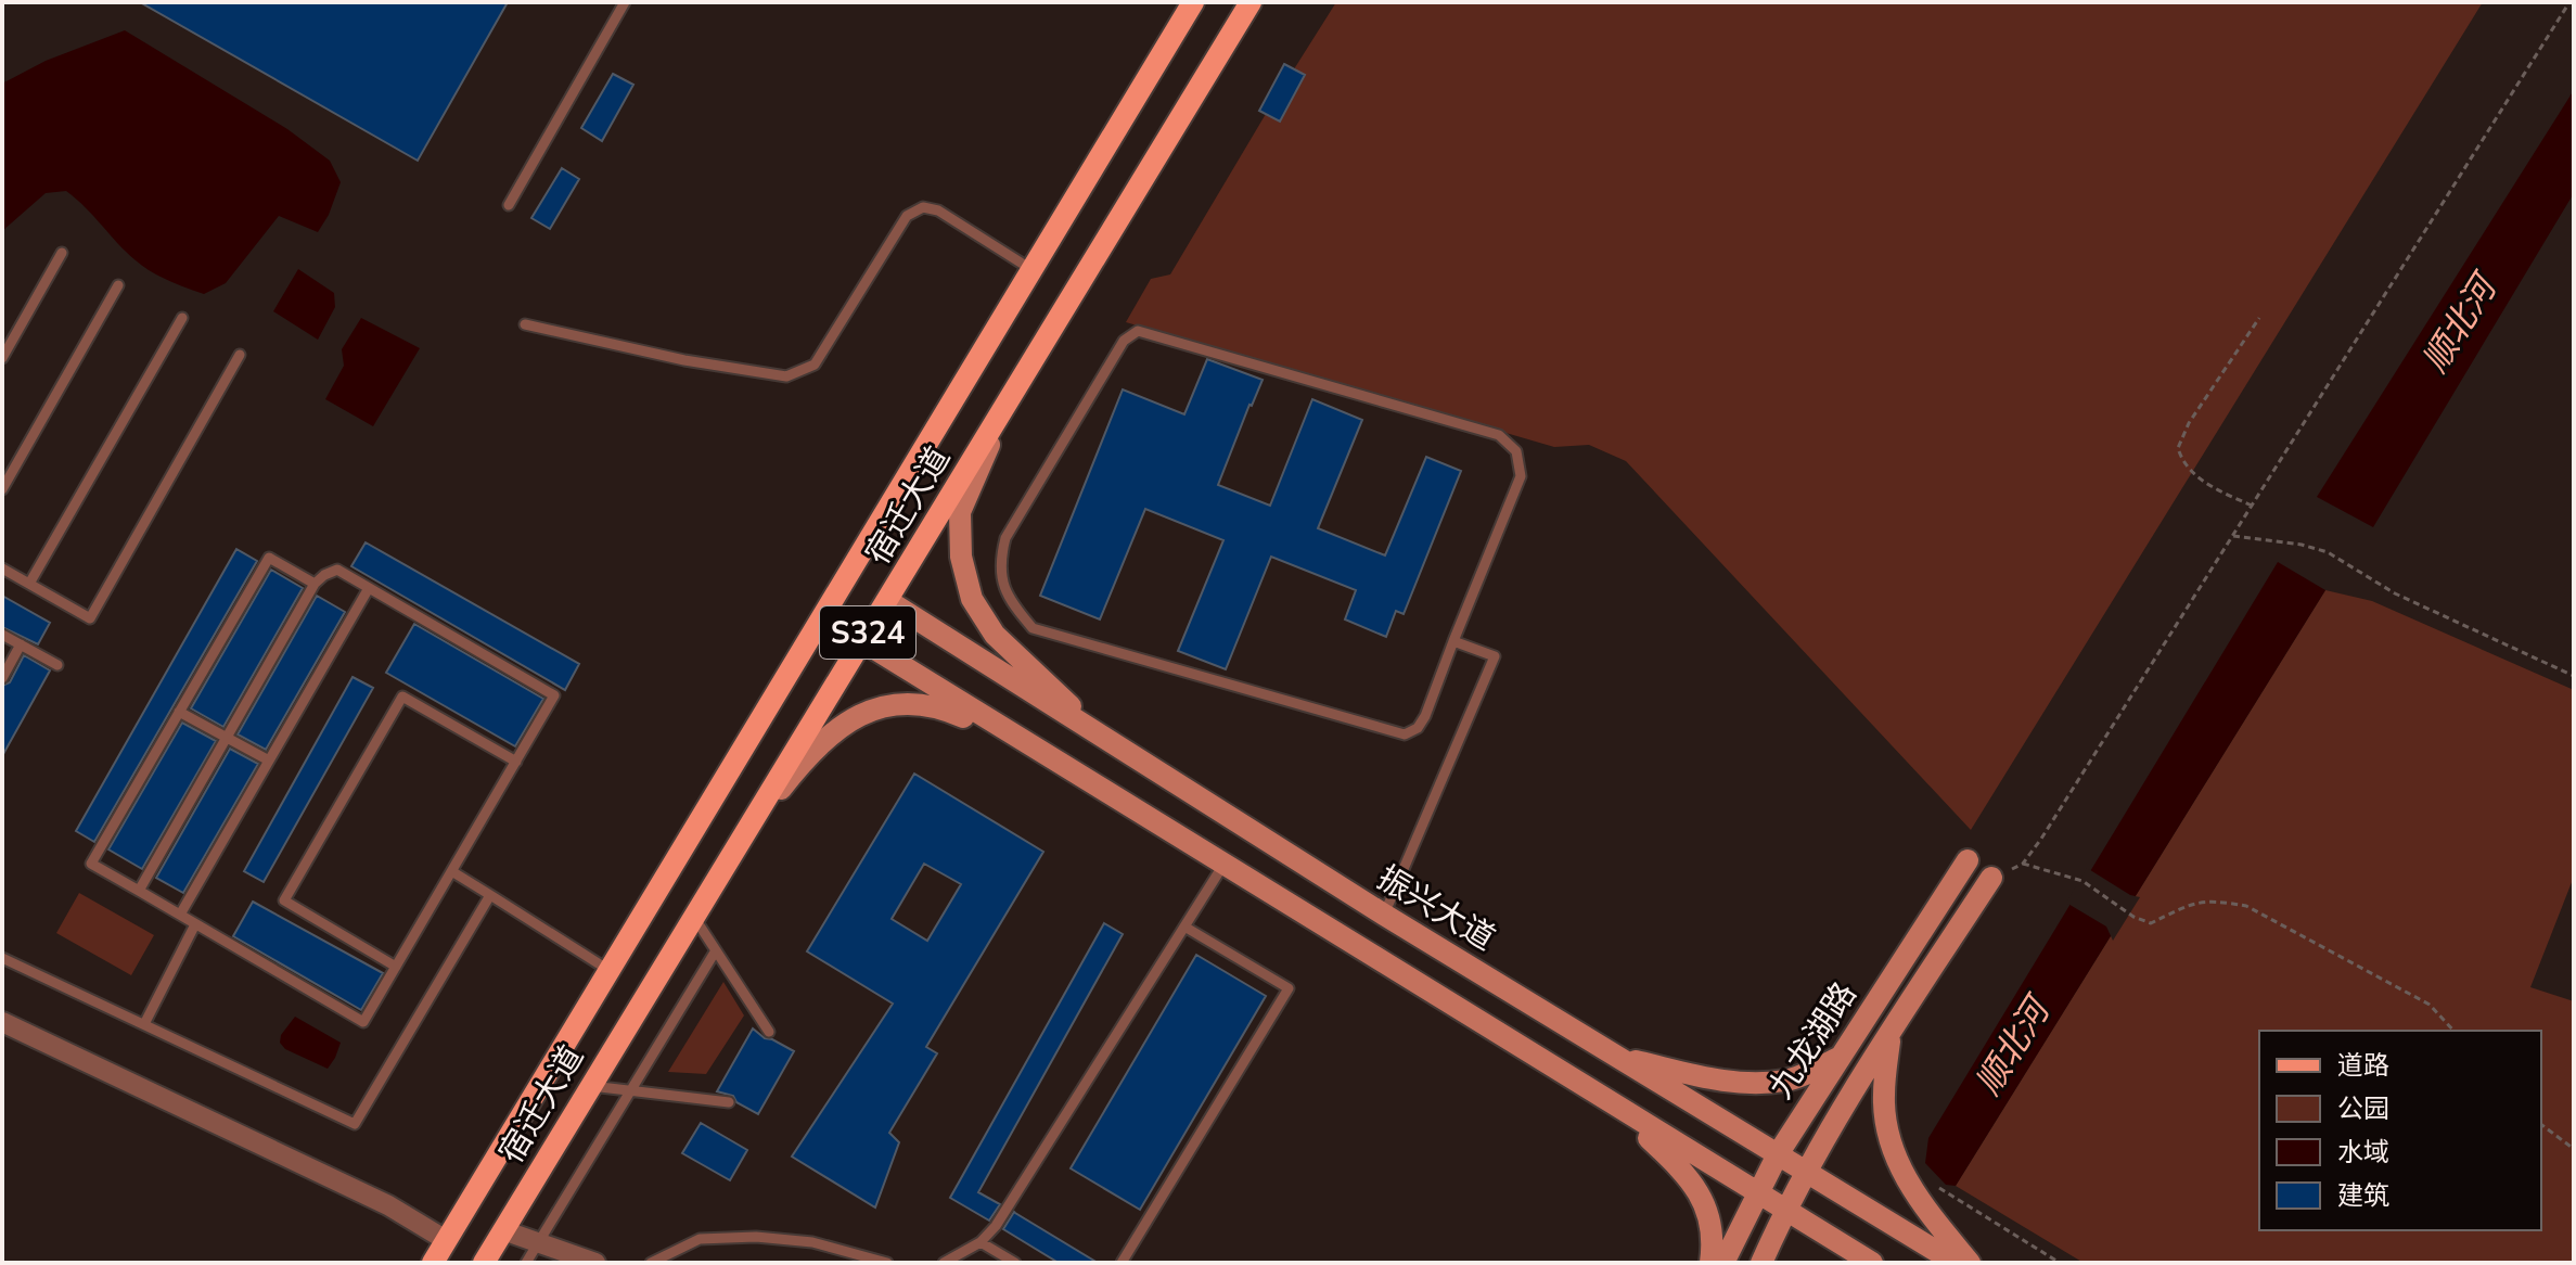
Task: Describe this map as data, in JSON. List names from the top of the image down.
{
  "streets": {
    "main road": [
      "宿迁大道",
      "S324",
      "振兴大道",
      "九龙湖路"
    ]
  },
  "crossings": [
    ["宿迁大道", "振兴大道"],
    ["振兴大道", "九龙湖路"]
  ],
  "water": ["顺北河"],
  "legend": [
    "道路",
    "公园",
    "水域",
    "建筑"
  ]
}
